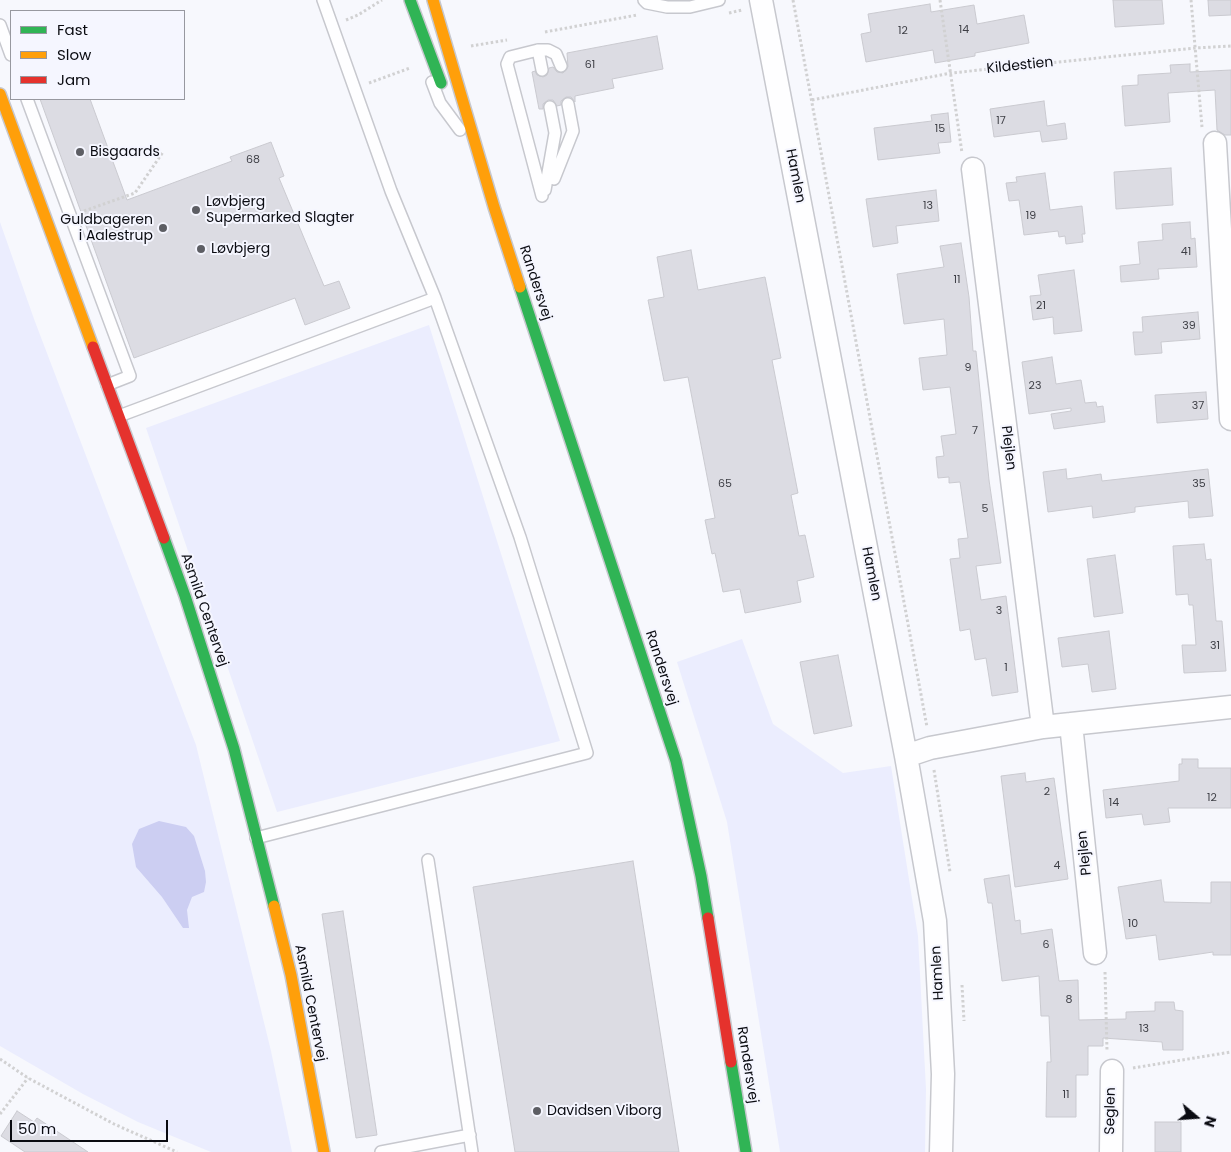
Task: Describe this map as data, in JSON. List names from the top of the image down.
{
  "streets": {
    "street": [
      "Hamlen",
      "Randersvej",
      "Plejlen",
      "Asmild Centervej",
      "Seglen"
    ],
    "path": ["Kildestien"]
  },
  "places": [
    "Bisgaards",
    "Løvbjerg Supermarked Slagter",
    "Guldbageren i Aalestrup",
    "Løvbjerg",
    "Davidsen Viborg"
  ],
  "house_numbers": [
    "14",
    "12",
    "61",
    "17",
    "15",
    "68",
    "13",
    "19",
    "41",
    "11",
    "21",
    "39",
    "9",
    "23",
    "37",
    "7",
    "65",
    "35",
    "5",
    "3",
    "31",
    "1",
    "2",
    "12",
    "14",
    "4",
    "10",
    "6",
    "8",
    "13",
    "11"
  ],
  "legend": ["Fast", "Slow", "Jam"],
  "scale_bar": "50 m",
  "north": "right"
}
